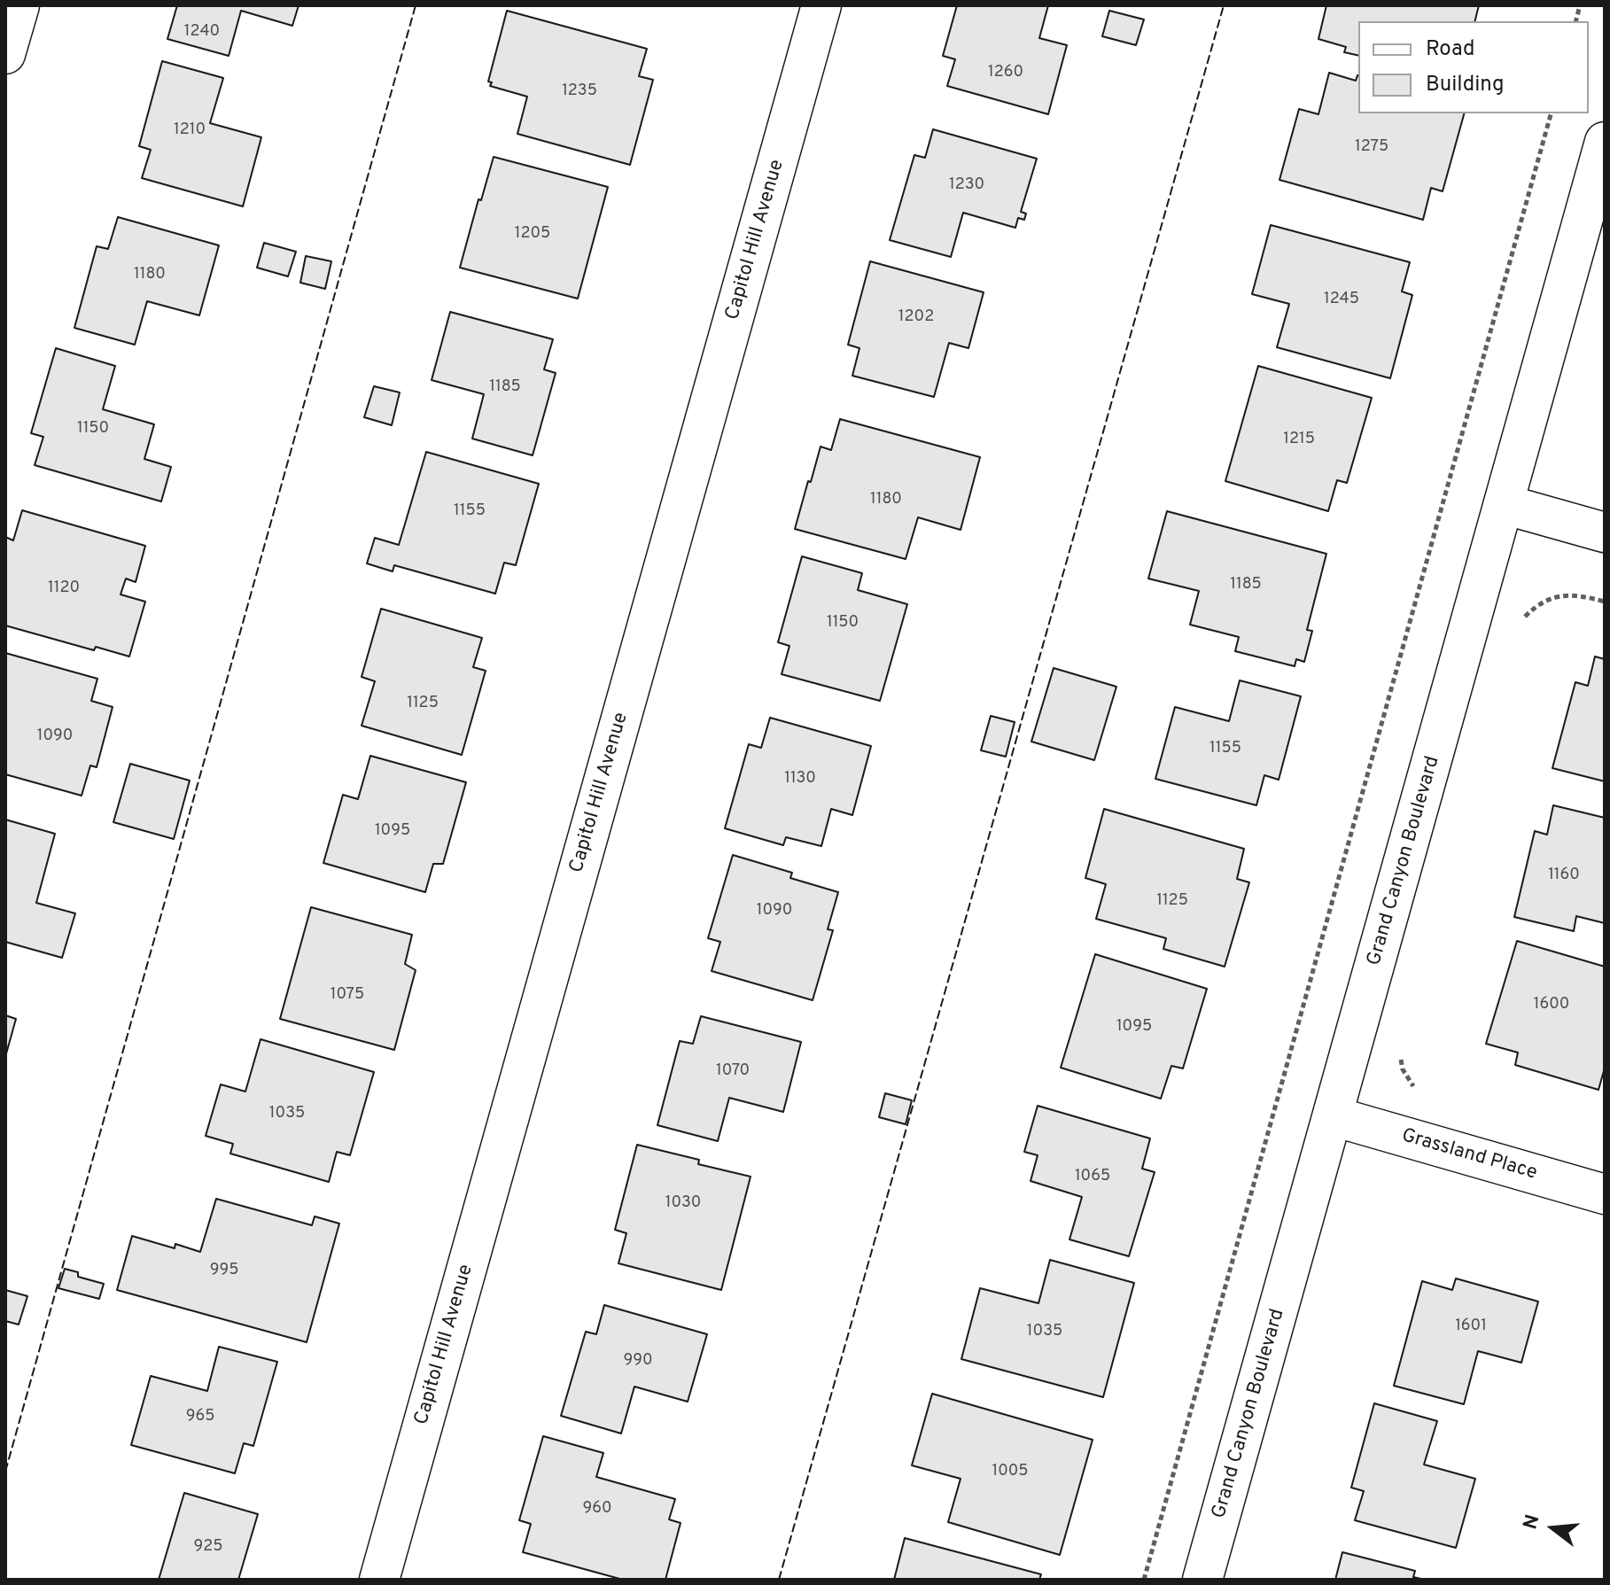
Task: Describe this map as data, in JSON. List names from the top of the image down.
{
  "streets": {
    "street": ["Capitol Hill Avenue", "Grand Canyon Boulevard", "Grassland Place"]
  },
  "crossings": [
    ["Grand Canyon Boulevard", "Grassland Place"]
  ],
  "house_numbers": [
    "1240",
    "1260",
    "1235",
    "1210",
    "1275",
    "1230",
    "1205",
    "1180",
    "1245",
    "1202",
    "1185",
    "1150",
    "1215",
    "1180",
    "1155",
    "1185",
    "1120",
    "1150",
    "1125",
    "1090",
    "1155",
    "1130",
    "1095",
    "1160",
    "1125",
    "1090",
    "1075",
    "1600",
    "1095",
    "1070",
    "1035",
    "1065",
    "1030",
    "995",
    "1601",
    "1035",
    "990",
    "965",
    "1005",
    "960",
    "925"
  ],
  "legend": ["Road", "Building"],
  "north": "left"
}
